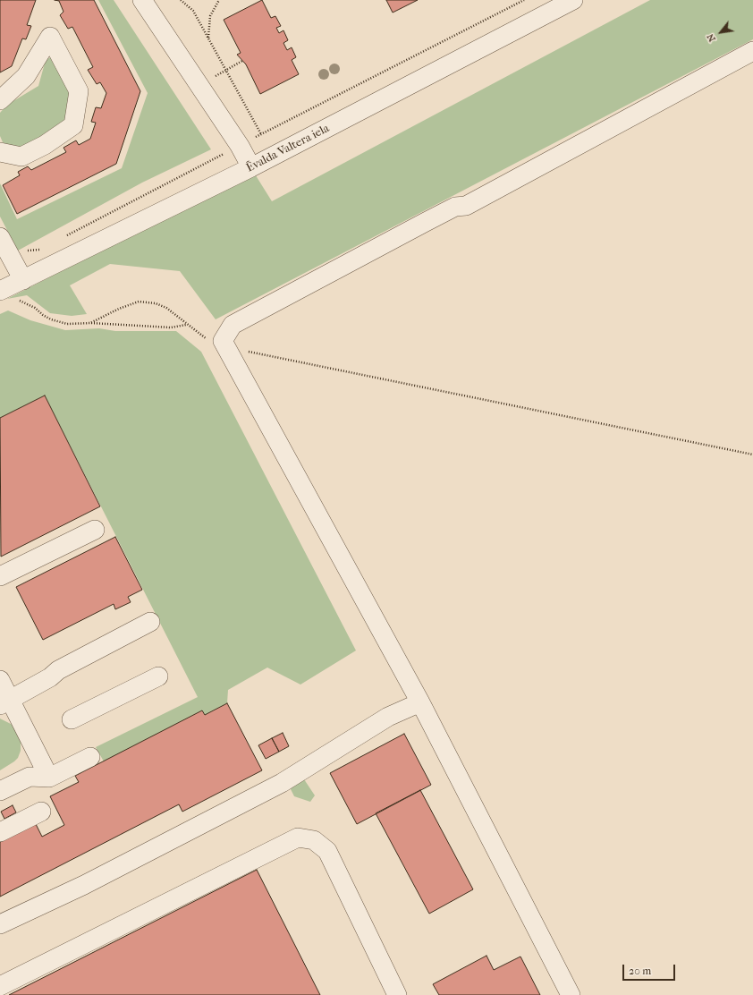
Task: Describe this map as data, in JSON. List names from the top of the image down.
{
  "streets": {
    "street": ["Ēvalda Valtera iela"]
  },
  "scale_bar": "20 m",
  "north": "bottom left"
}
